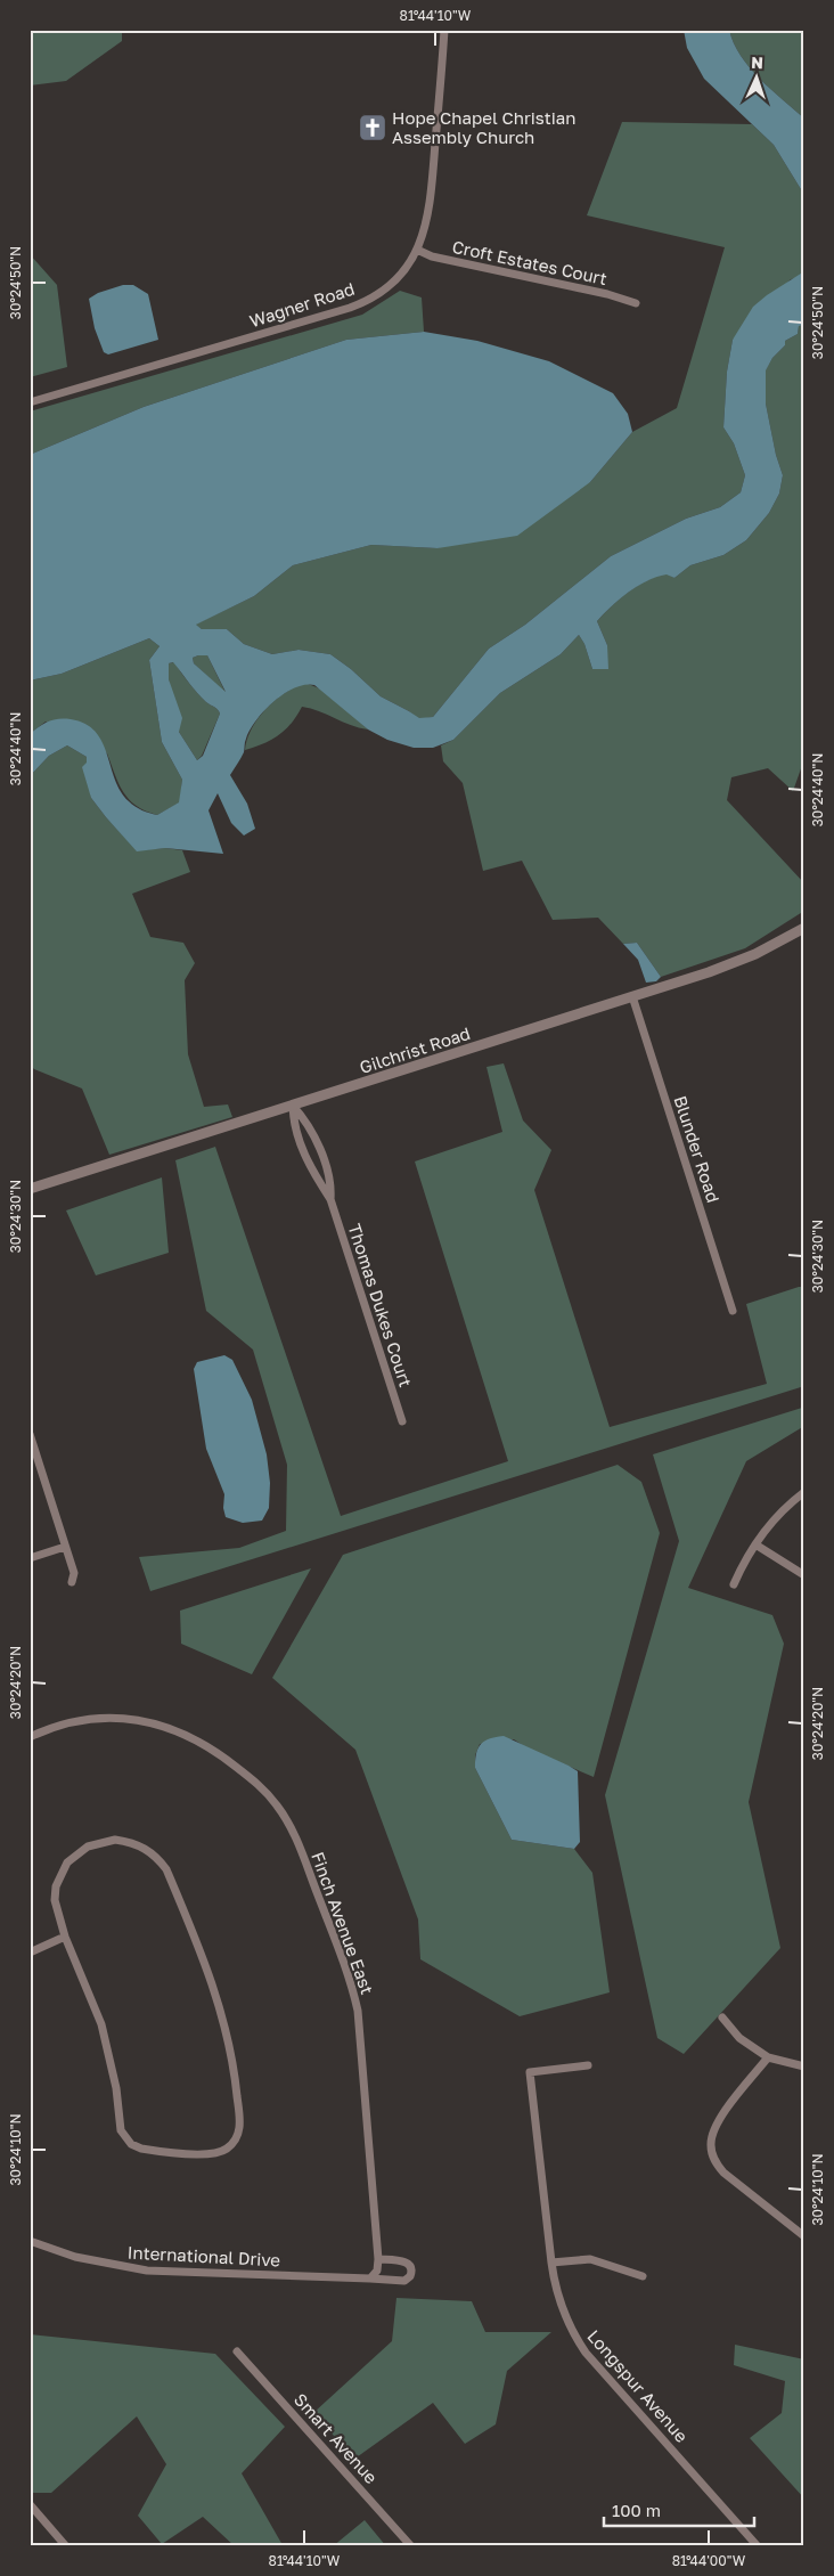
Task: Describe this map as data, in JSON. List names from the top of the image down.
{
  "streets": {
    "street": [
      "Croft Estates Court",
      "Wagner Road",
      "Gilchrist Road",
      "Blunder Road",
      "Thomas Dukes Court",
      "Finch Avenue East",
      "International Drive",
      "Longspur Avenue",
      "Smart Avenue"
    ]
  },
  "crossings": [
    ["Croft Estates Court", "Wagner Road"],
    ["Gilchrist Road", "Blunder Road"],
    ["Gilchrist Road", "Thomas Dukes Court"],
    ["Finch Avenue East", "International Drive"]
  ],
  "places": {
    "church": ["Hope Chapel Christian Assembly Church"]
  },
  "scale_bar": "100 m",
  "north": "top",
  "coordinates": [
    "81°44'10\"W",
    "30°24'50\"N",
    "30°24'40\"N",
    "30°24'30\"N",
    "30°24'20\"N",
    "30°24'10\"N",
    "81°44'00\"W"
  ]
}
